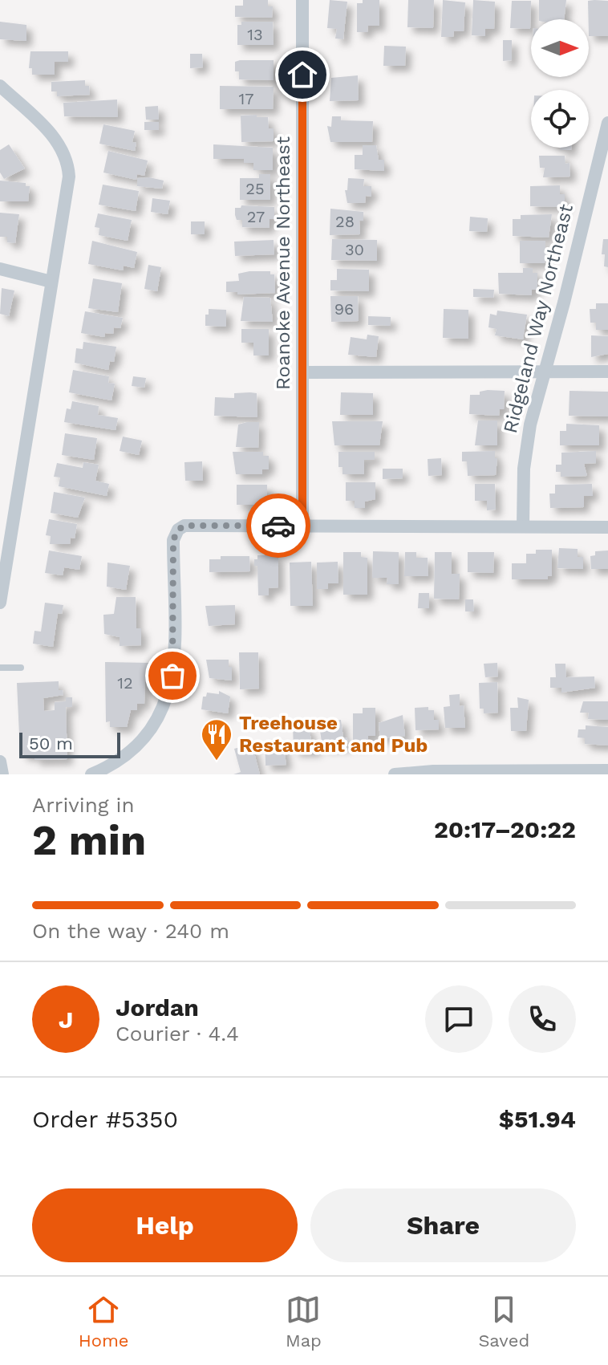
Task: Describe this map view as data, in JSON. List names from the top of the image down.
{
  "streets": {
    "street": ["Roanoke Avenue Northeast", "Ridgeland Way Northeast"]
  },
  "places": {
    "restaurant": ["Treehouse Restaurant and Pub"]
  },
  "house_numbers": [
    "13",
    "17",
    "25",
    "27",
    "28",
    "30",
    "96",
    "12"
  ],
  "scale_bar": "50 m",
  "north": "right",
  "page": {
    "scale": "50 m",
    "heading": ["2 min", "Arriving in", "20:17–20:22"],
    "panel": [
      "Jordan",
      "Courier · 4.4",
      "Order #5350",
      "$51.94"
    ],
    "bar": "On the way · 240 m",
    "round": "J",
    "buttons": ["Help", "Share"],
    "tabs": ["Home", "Map", "Saved"]
  }
}
